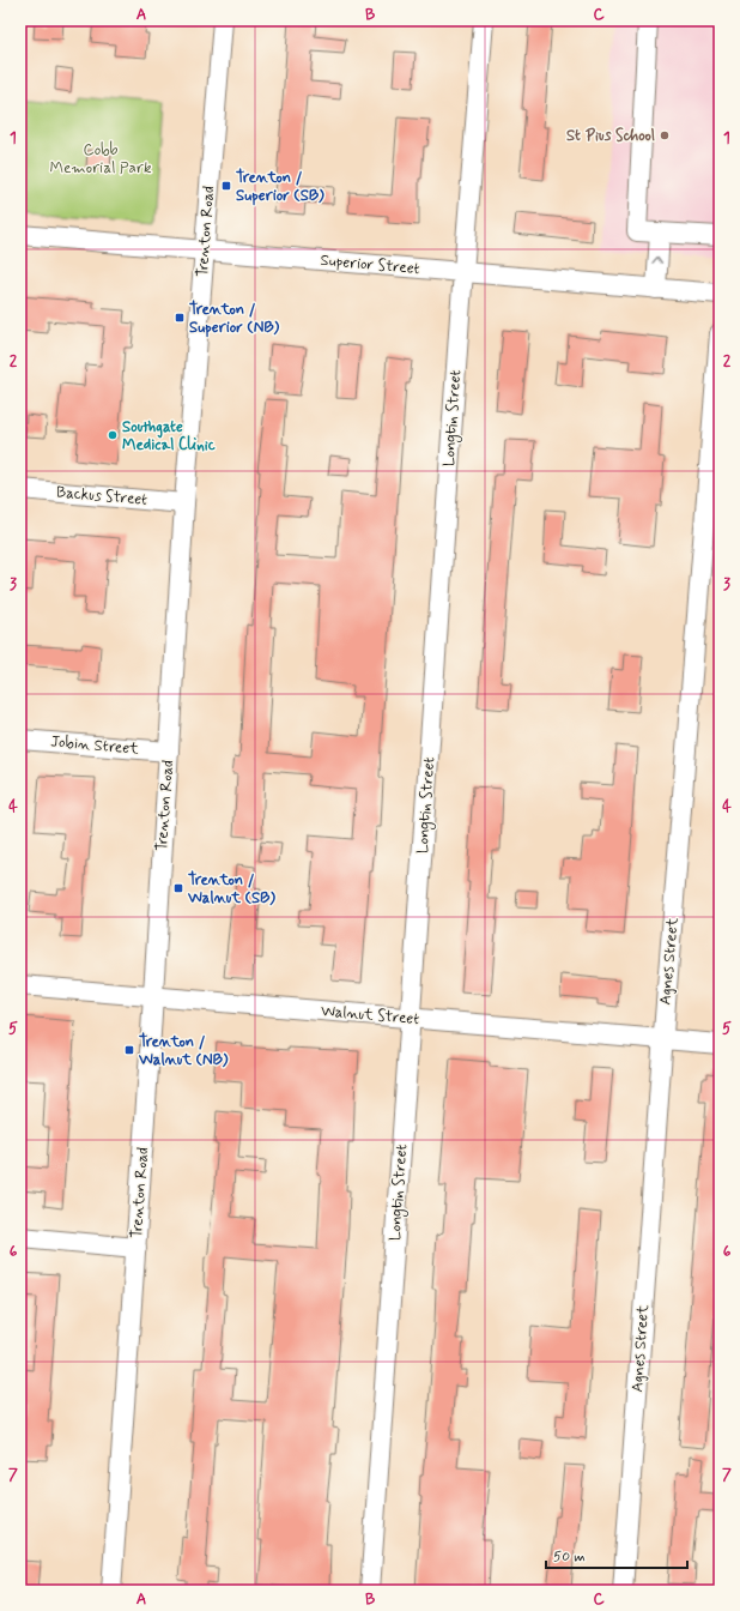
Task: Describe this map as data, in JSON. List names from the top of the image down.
{
  "streets": {
    "street": [
      "Trenton Road",
      "Superior Street",
      "Longtin Street",
      "Backus Street",
      "Jobin Street",
      "Agnes Street",
      "Walnut Street"
    ]
  },
  "crossings": [
    ["Trenton Road", "Superior Street"],
    ["Trenton Road", "Backus Street"],
    ["Trenton Road", "Jobin Street"],
    ["Trenton Road", "Walnut Street"],
    ["Superior Street", "Longtin Street"],
    ["Longtin Street", "Walnut Street"],
    ["Agnes Street", "Walnut Street"]
  ],
  "parks": ["Cobb Memorial Park"],
  "places": {
    "other": ["St Pius School", "Southgate Medical Clinic"],
    "transit": [
      "Trenton / Superior (SB)",
      "Trenton / Superior (NB)",
      "Trenton / Walnut (SB)",
      "Trenton / Walnut (NB)"
    ]
  },
  "scale_bar": "50 m",
  "grid": {
    "columns": ["A", "B", "C"],
    "rows": [
      "1",
      "2",
      "3",
      "4",
      "5",
      "6",
      "7"
    ]
  }
}
